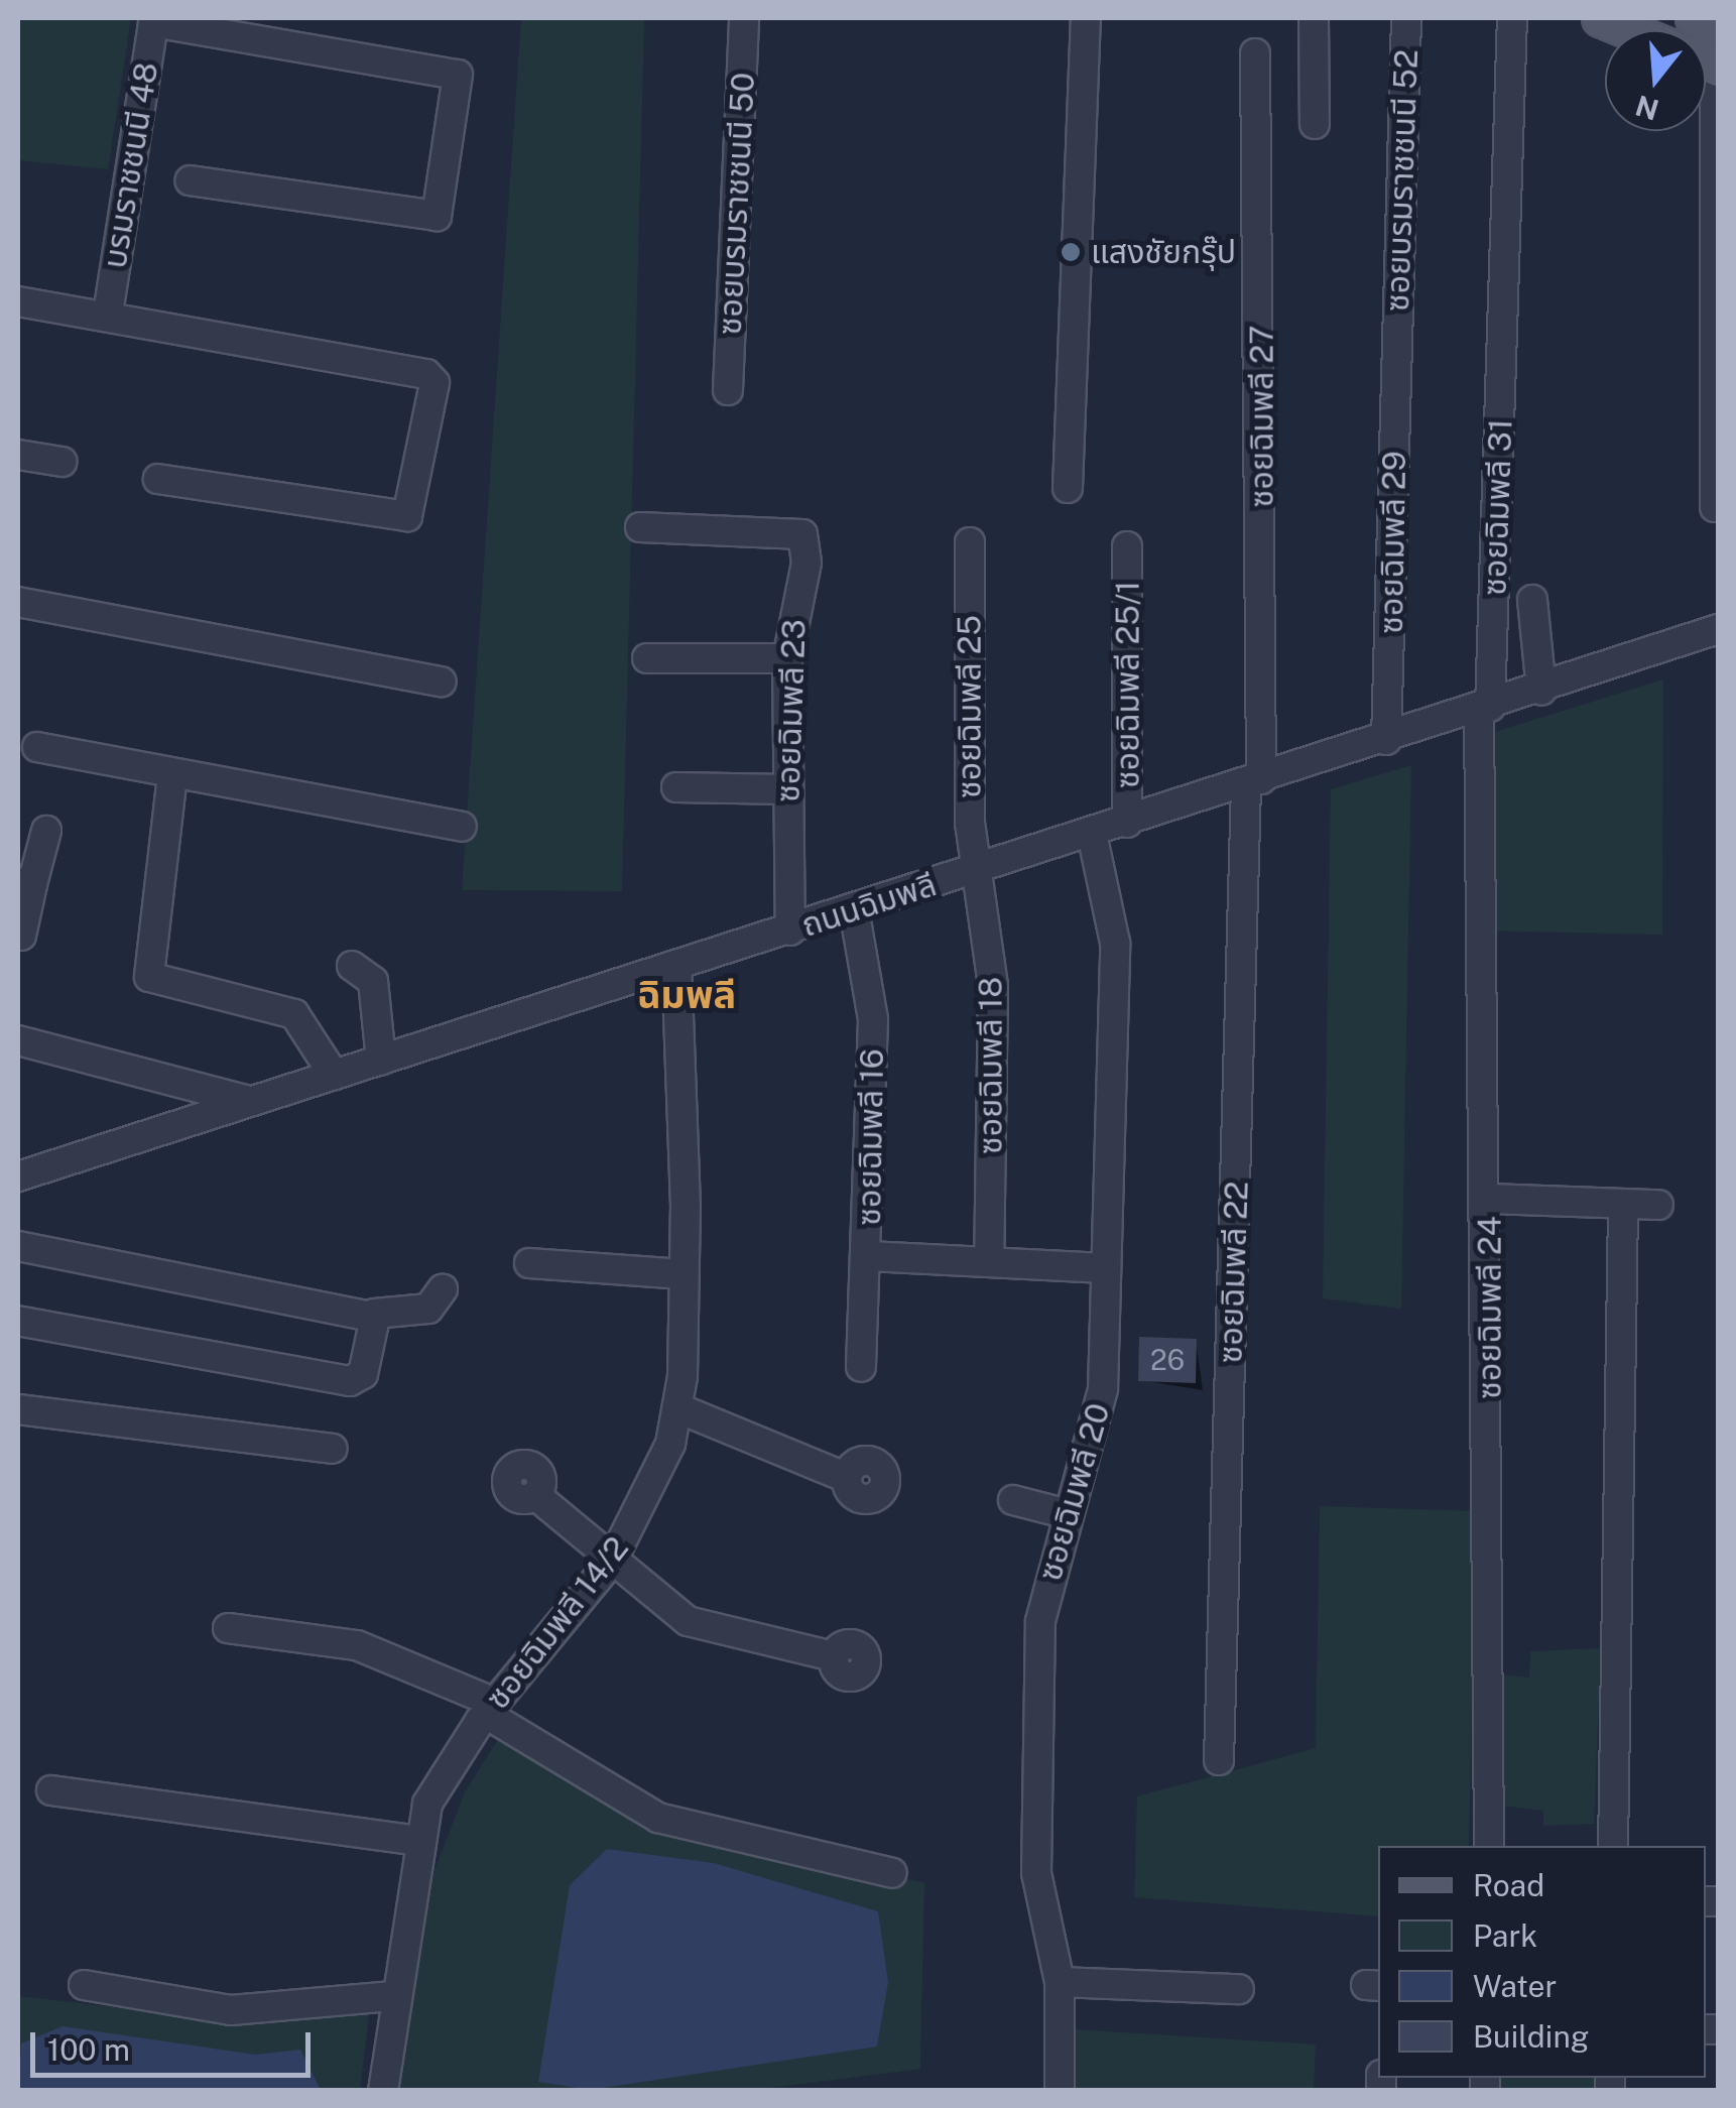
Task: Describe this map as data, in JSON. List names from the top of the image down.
{
  "streets": {
    "street": [
      "บรมราชชนนี 48",
      "ซอยบรมราชชนนี 52",
      "ซอยบรมราชชนนี 50",
      "ซอยฉิมพลี 27",
      "ซอยฉิมพลี 31",
      "ซอยฉิมพลี 29",
      "ซอยฉิมพลี 25/1",
      "ซอยฉิมพลี 25",
      "ซอยฉิมพลี 23",
      "ถนนฉิมพลี",
      "ซอยฉิมพลี 18",
      "ซอยฉิมพลี 16",
      "ซอยฉิมพลี 22",
      "ซอยฉิมพลี 24",
      "ซอยฉิมพลี 20",
      "ซอยฉิมพลี 14/2"
    ]
  },
  "crossings": [
    ["ซอยบรมราชชนนี 52", "ซอยฉิมพลี 29"],
    ["ซอยฉิมพลี 27", "ถนนฉิมพลี"],
    ["ซอยฉิมพลี 27", "ซอยฉิมพลี 22"],
    ["ซอยฉิมพลี 31", "ถนนฉิมพลี"],
    ["ซอยฉิมพลี 31", "ซอยฉิมพลี 24"],
    ["ซอยฉิมพลี 29", "ถนนฉิมพลี"],
    ["ซอยฉิมพลี 25/1", "ถนนฉิมพลี"],
    ["ซอยฉิมพลี 25", "ถนนฉิมพลี"],
    ["ซอยฉิมพลี 25", "ซอยฉิมพลี 18"],
    ["ซอยฉิมพลี 23", "ถนนฉิมพลี"],
    ["ถนนฉิมพลี", "ซอยฉิมพลี 18"],
    ["ถนนฉิมพลี", "ซอยฉิมพลี 16"],
    ["ถนนฉิมพลี", "ซอยฉิมพลี 22"],
    ["ถนนฉิมพลี", "ซอยฉิมพลี 24"],
    ["ถนนฉิมพลี", "ซอยฉิมพลี 20"],
    ["ถนนฉิมพลี", "ซอยฉิมพลี 14/2"]
  ],
  "districts": ["ฉิมพลี"],
  "places": ["แสงชัยกรุ๊ป"],
  "house_numbers": ["26"],
  "legend": [
    "Road",
    "Park",
    "Water",
    "Building"
  ],
  "scale_bar": "100 m",
  "north": "bottom"
}
